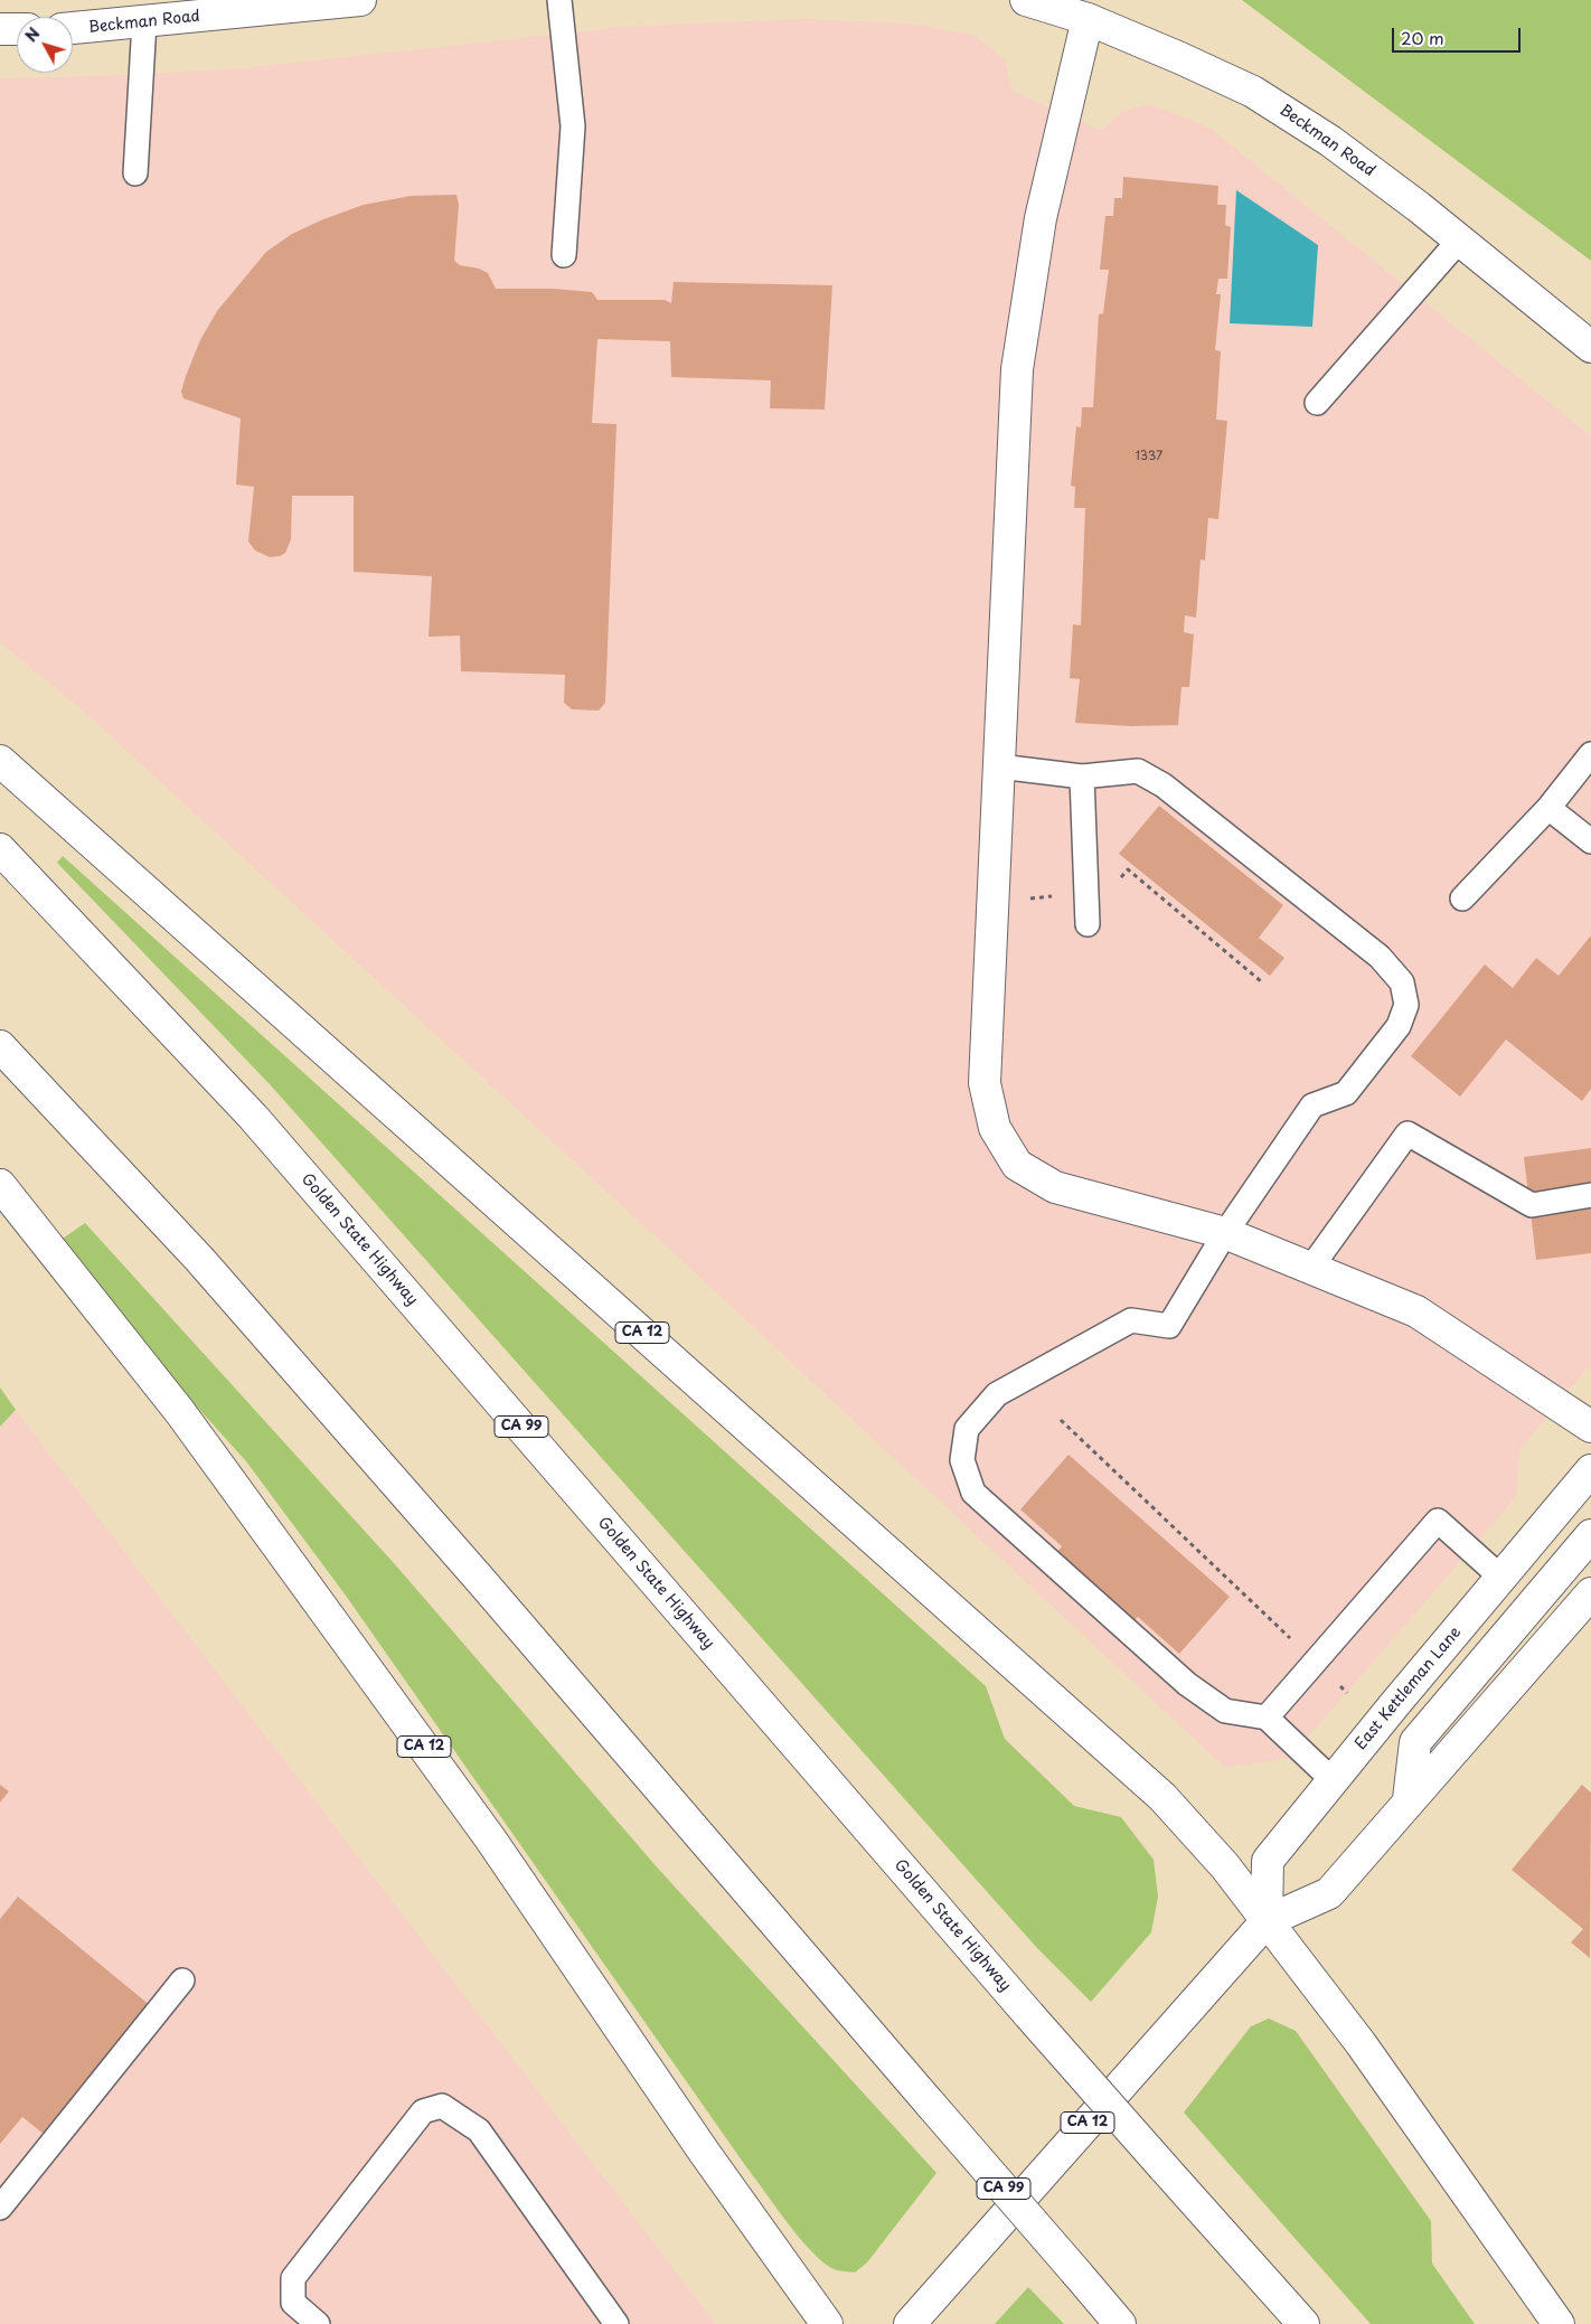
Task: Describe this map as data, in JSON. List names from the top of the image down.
{
  "streets": {
    "main road": [
      "Beckman Road",
      "Golden State Highway",
      "CA 12",
      "CA 99",
      "East Kettleman Lane"
    ]
  },
  "crossings": [
    ["CA 12", "East Kettleman Lane"]
  ],
  "house_numbers": ["1337"],
  "scale_bar": "20 m",
  "north": "top left"
}
